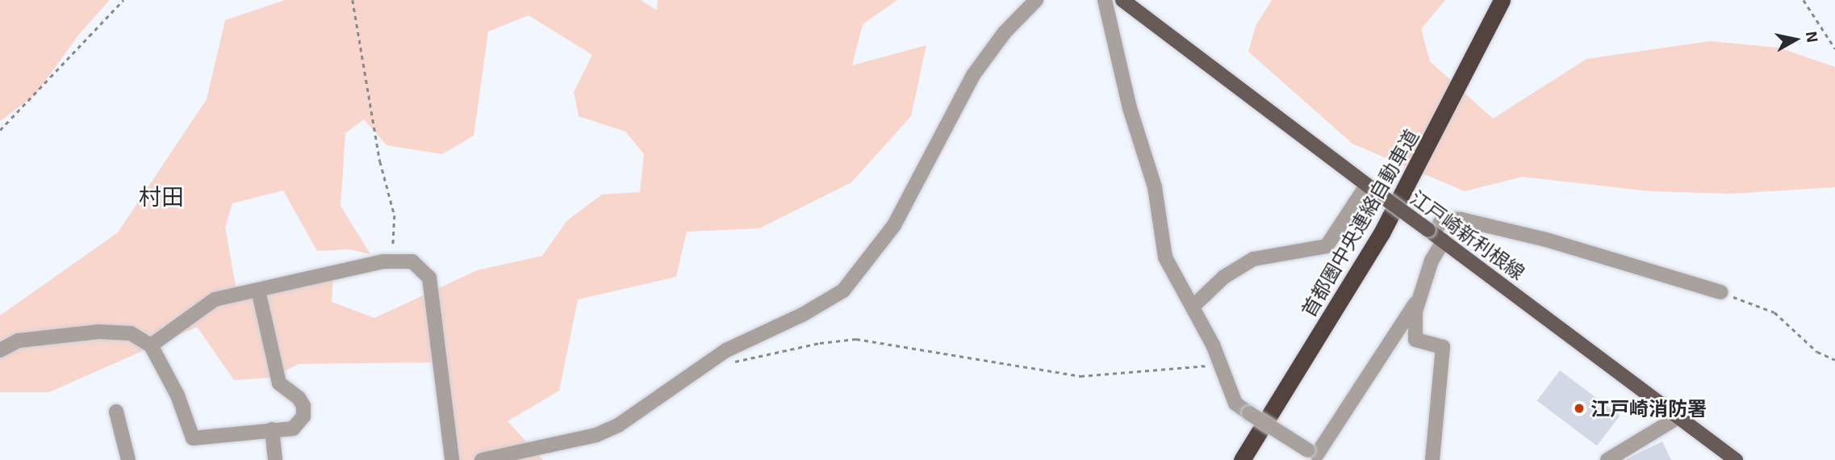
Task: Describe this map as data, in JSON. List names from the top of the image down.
{
  "streets": {
    "highway": ["首都圏中央連絡自動車道"],
    "main road": ["江戸崎新利根線"]
  },
  "districts": ["村田"],
  "places": ["江戸崎消防署"],
  "north": "right"
}
